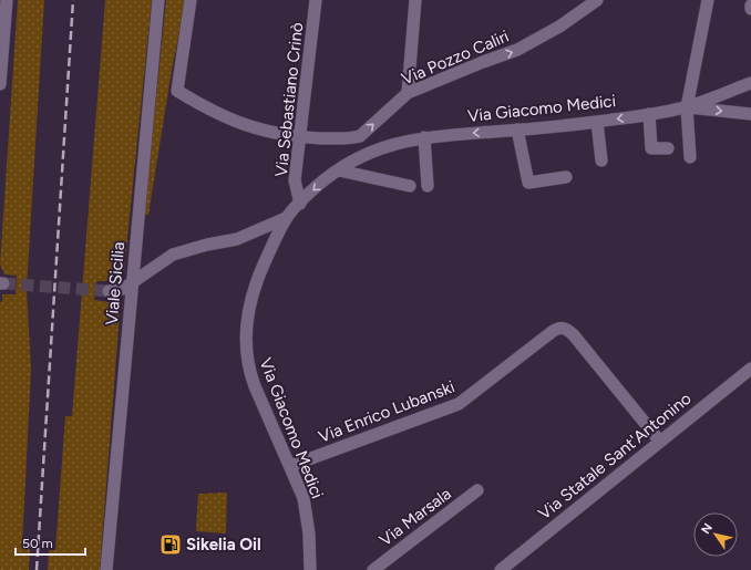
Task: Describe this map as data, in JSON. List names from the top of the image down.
{
  "streets": {
    "street": [
      "Via Pozzo Caliri",
      "Via Sebastiano Crinò",
      "Via Giacomo Medici",
      "Viale Sicilia",
      "Via Enrico Lubanski",
      "Via Statale Sant'Antonino",
      "Via Marsala"
    ]
  },
  "crossings": [
    ["Via Sebastiano Crinò", "Via Giacomo Medici"],
    ["Via Giacomo Medici", "Via Enrico Lubanski"],
    ["Via Enrico Lubanski", "Via Statale Sant'Antonino"]
  ],
  "one_way": ["Via Pozzo Caliri"],
  "places": {
    "fuel station": ["Sikelia Oil"]
  },
  "scale_bar": "50 m",
  "north": "top left"
}
